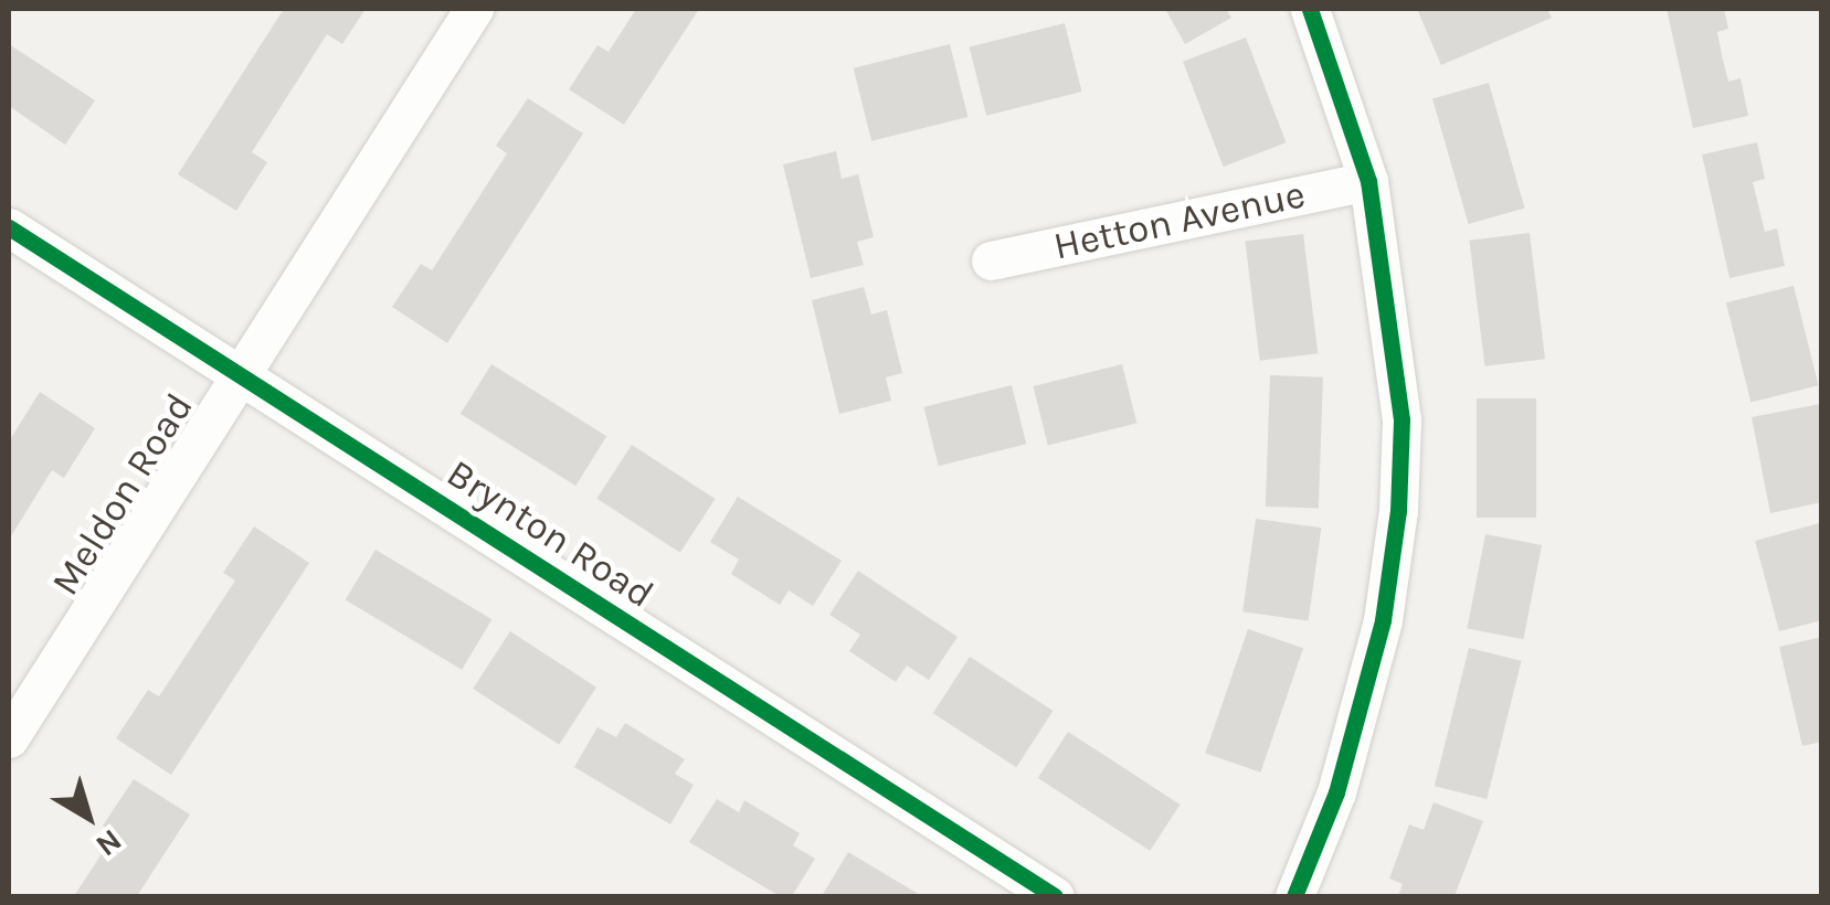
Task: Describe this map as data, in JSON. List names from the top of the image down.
{
  "streets": {
    "street": ["Hetton Avenue", "Meldon Road", "Brynton Road"]
  },
  "crossings": [
    ["Meldon Road", "Brynton Road"]
  ],
  "north": "bottom right"
}
